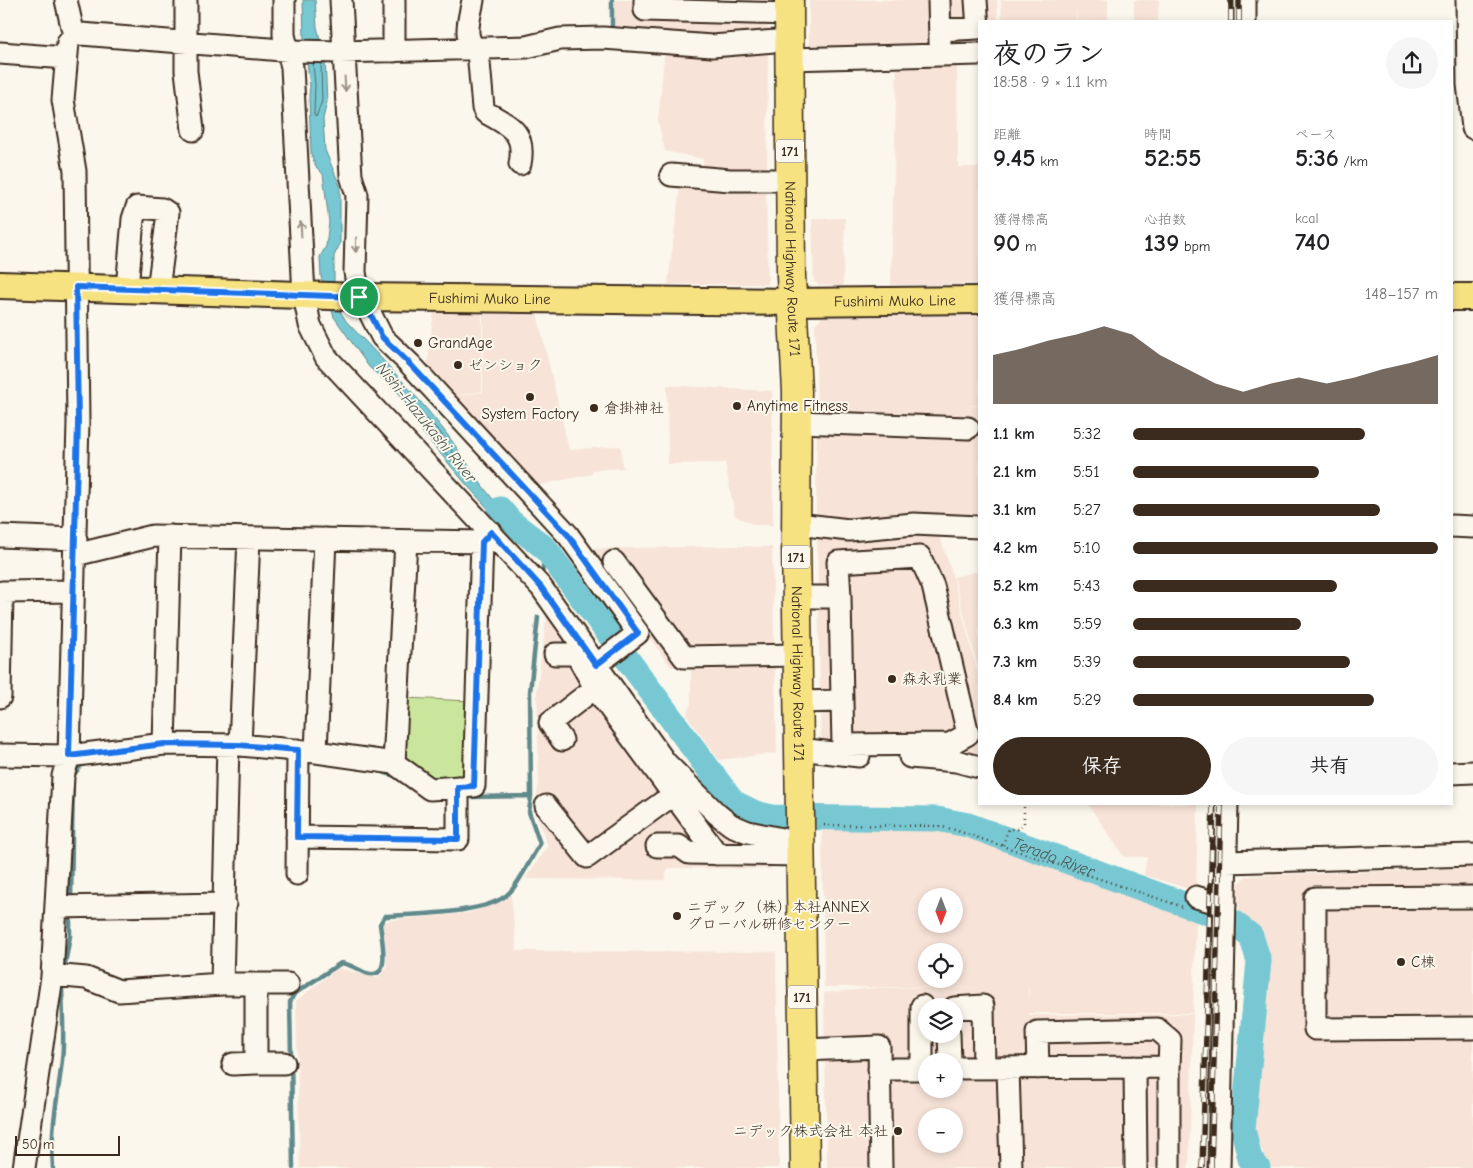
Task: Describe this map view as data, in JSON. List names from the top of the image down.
{
  "streets": {
    "highway": ["171", "National Highway Route 171"],
    "main road": ["Fushimi Muko Line"]
  },
  "crossings": [
    ["National Highway Route 171", "Fushimi Muko Line"]
  ],
  "water": ["Nishi-Hazukashi River", "Terado River"],
  "places": [
    "GrandAge",
    "ゼンショク",
    "System Factory",
    "Anytime Fitness",
    "倉掛神社",
    "森永乳業",
    "ニデック（株）本社ANNEX グローバル研修センター",
    "C棟",
    "ニデック株式会社 本社"
  ],
  "scale_bar": "50 m",
  "north": "bottom",
  "page": {
    "heading": ["夜のラン", "18:58 · 9 × 1.1 km"],
    "stats": [
      ["距離", "9.45 km"],
      ["時間", "52:55"],
      ["ペース", "5:36 /km"],
      ["獲得標高", "90 m"],
      ["心拍数", "139 bpm"],
      ["kcal", "740"]
    ],
    "chart": ["獲得標高", "148–157 m"],
    "list": [
      {
        "name": "1.1 km",
        "note": "5:32"
      },
      {
        "name": "2.1 km",
        "note": "5:51"
      },
      {
        "name": "3.1 km",
        "note": "5:27"
      },
      {
        "name": "4.2 km",
        "note": "5:10"
      },
      {
        "name": "5.2 km",
        "note": "5:43"
      },
      {
        "name": "6.3 km",
        "note": "5:59"
      },
      {
        "name": "7.3 km",
        "note": "5:39"
      },
      {
        "name": "8.4 km",
        "note": "5:29"
      }
    ],
    "buttons": ["保存", "共有"],
    "map_buttons": ["+", "−"],
    "scale": "50 m"
  }
}
